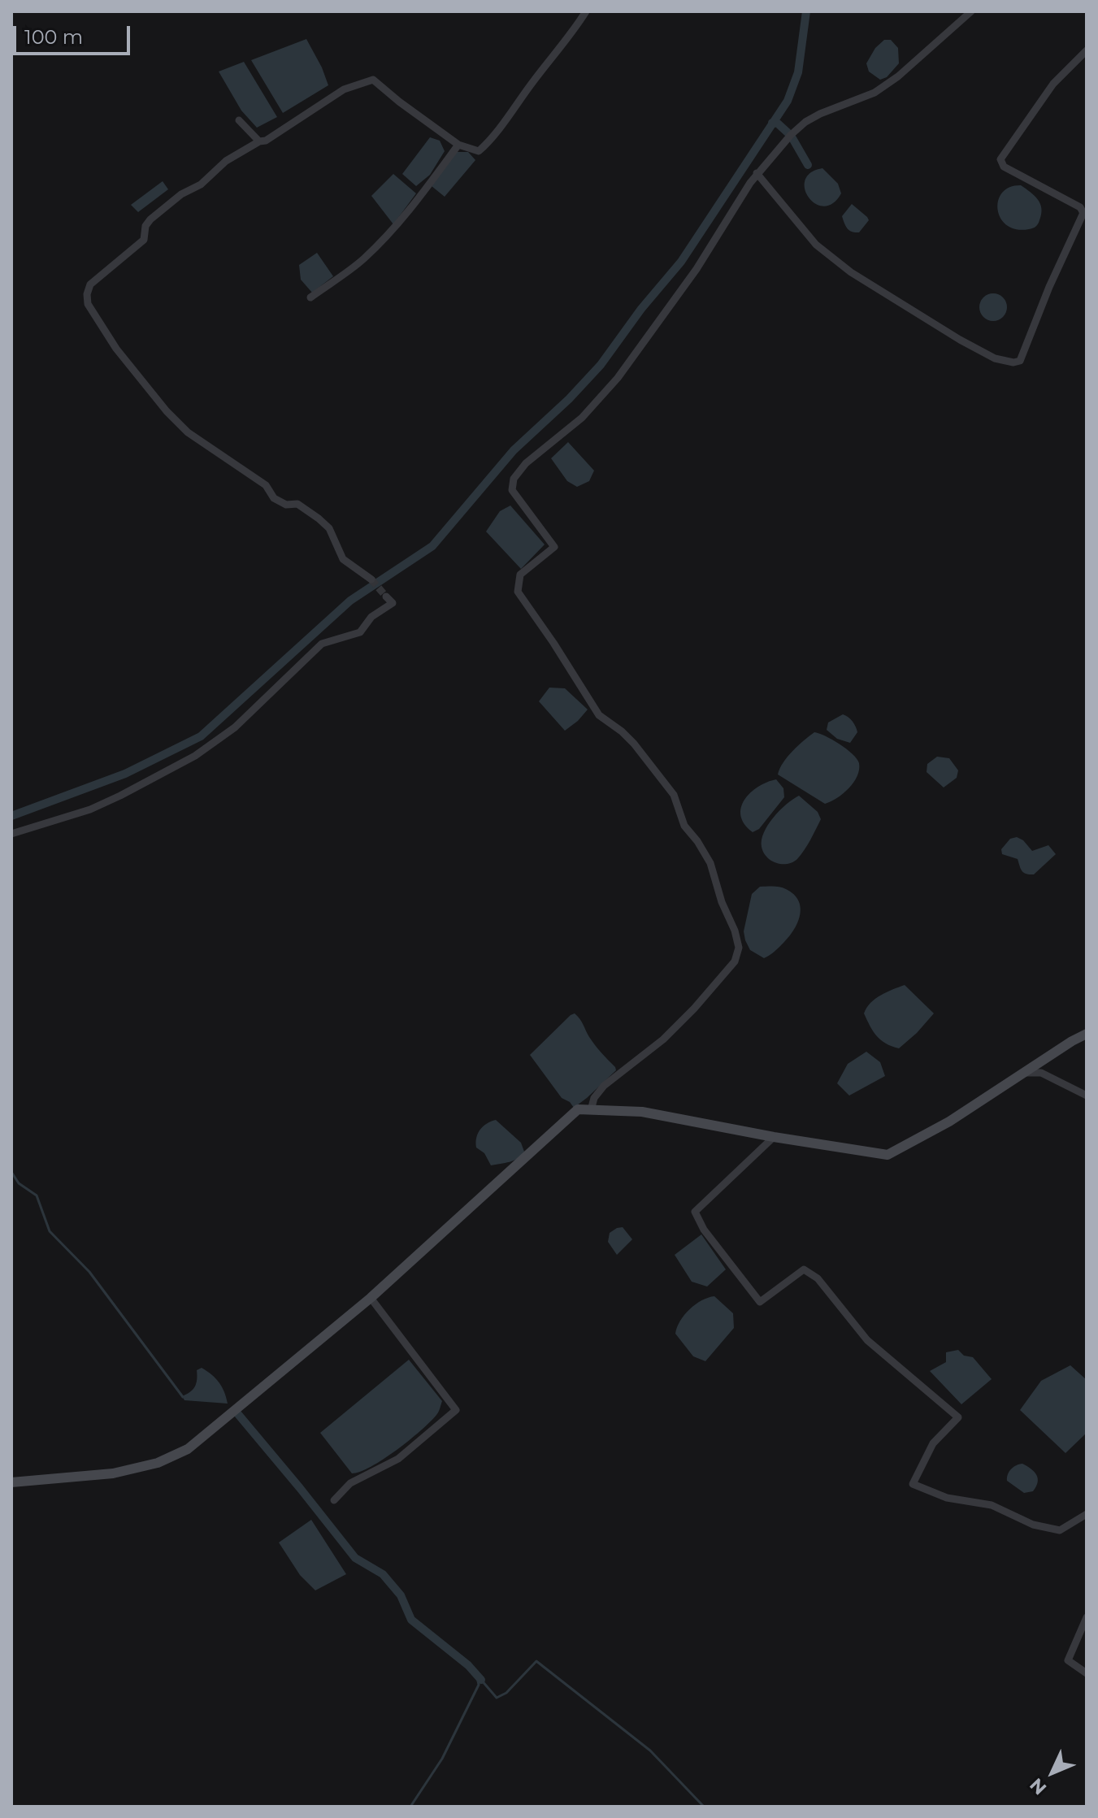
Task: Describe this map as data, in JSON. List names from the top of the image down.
{
  "scale_bar": "100 m",
  "north": "bottom left"
}
